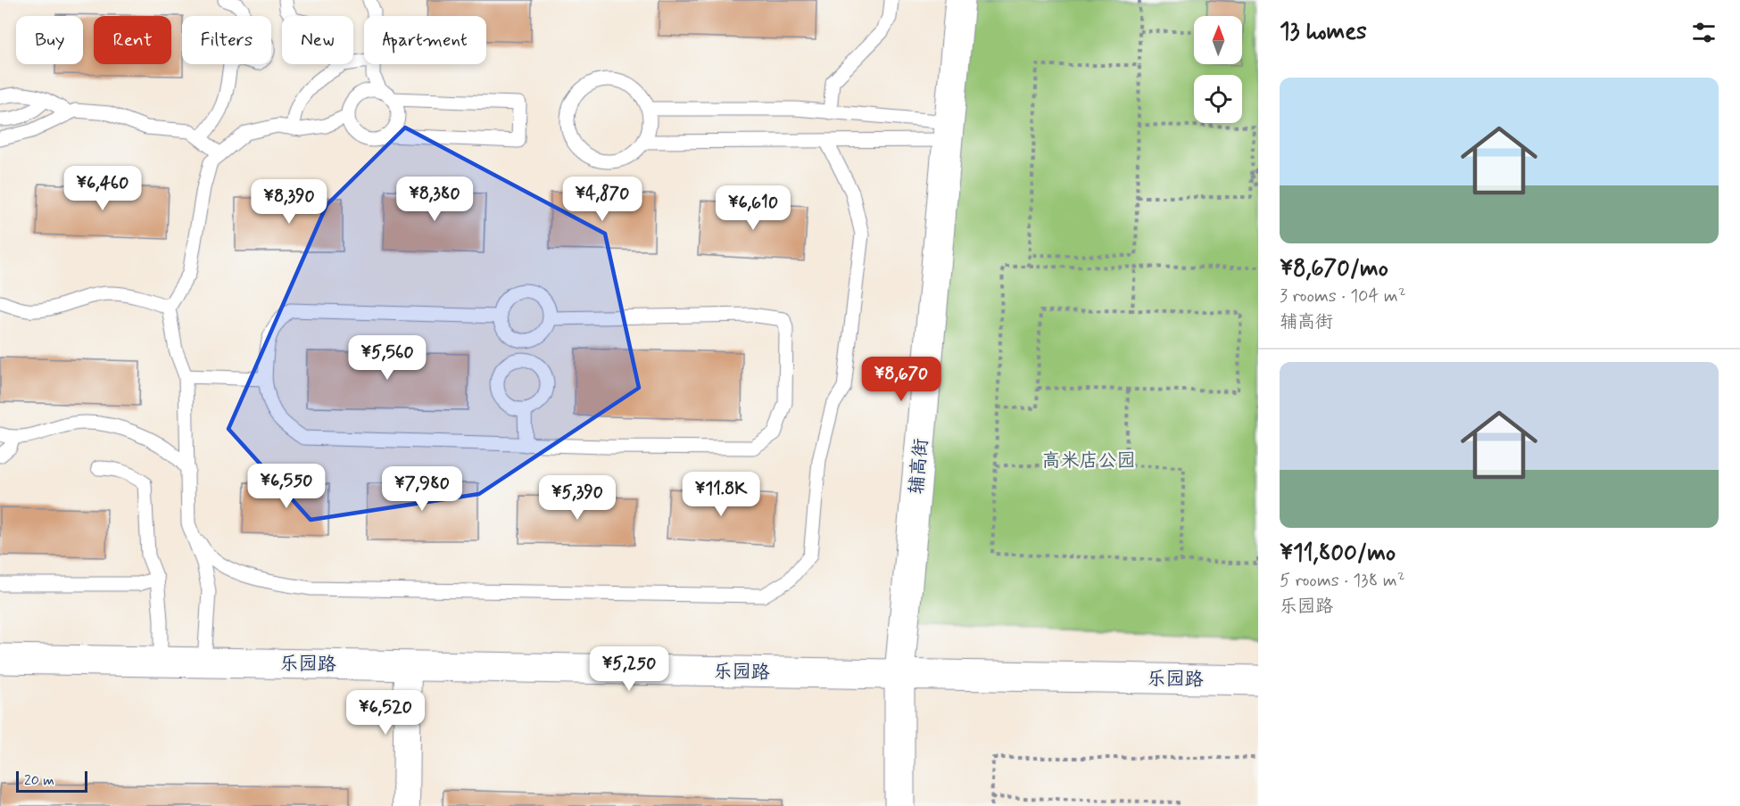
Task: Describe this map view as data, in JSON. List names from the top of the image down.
{
  "streets": {
    "street": ["辅高街", "乐园路"]
  },
  "crossings": [
    ["辅高街", "乐园路"]
  ],
  "parks": ["高米店公园"],
  "scale_bar": "20 m",
  "north": "top",
  "page": {
    "heading": "13 homes",
    "chip": [
      "Buy",
      "Rent",
      "Filters",
      "New",
      "Apartment"
    ],
    "list": [
      {
        "name": "¥8,670/mo",
        "note": "3 rooms · 104 m² · 辅高街"
      },
      {
        "name": "¥11,800/mo",
        "note": "5 rooms · 138 m² · 乐园路"
      }
    ],
    "price": [
      "¥6,460",
      "¥8,380",
      "¥4,870",
      "¥8,390",
      "¥6,610",
      "¥5,560",
      "¥8,670",
      "¥6,550",
      "¥7,980",
      "¥11.8K",
      "¥5,390",
      "¥5,250",
      "¥6,520"
    ],
    "scale": "20 m"
  }
}
